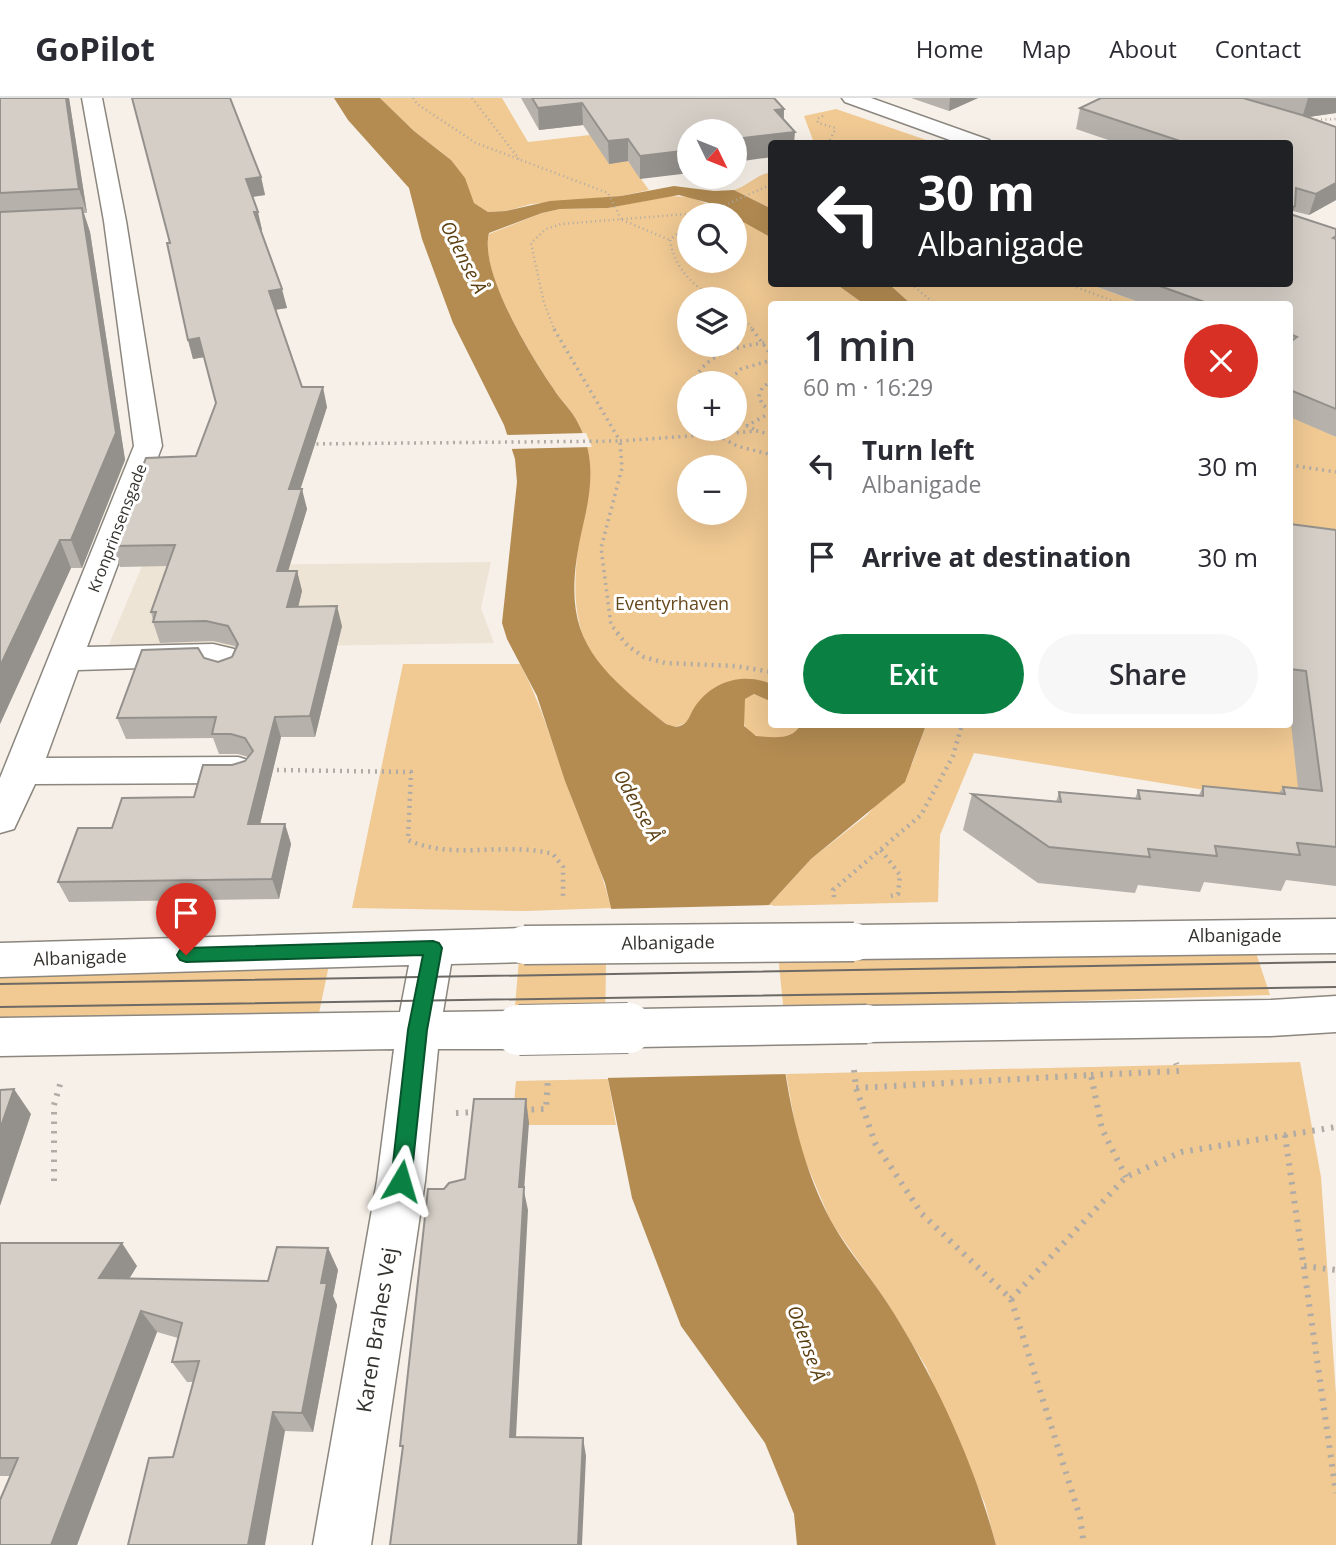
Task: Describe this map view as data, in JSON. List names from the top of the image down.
{
  "streets": {
    "street": ["Kronprinsensgade", "Albanigade", "Karen Brahes Vej"]
  },
  "crossings": [
    ["Albanigade", "Karen Brahes Vej"]
  ],
  "water": ["Odense Å"],
  "parks": ["Eventyrhaven"],
  "north": "bottom right",
  "page": {
    "header": "GoPilot",
    "nav": [
      "Home",
      "Map",
      "About",
      "Contact"
    ],
    "map_buttons": ["+", "−"],
    "turn": ["30 m", "Albanigade"],
    "heading": ["1 min", "60 m · 16:29"],
    "list": [
      {
        "name": "Turn left",
        "note": "Albanigade",
        "value": "30 m"
      },
      {
        "name": "Arrive at destination",
        "value": "30 m"
      }
    ],
    "buttons": ["Exit", "Share"]
  }
}
